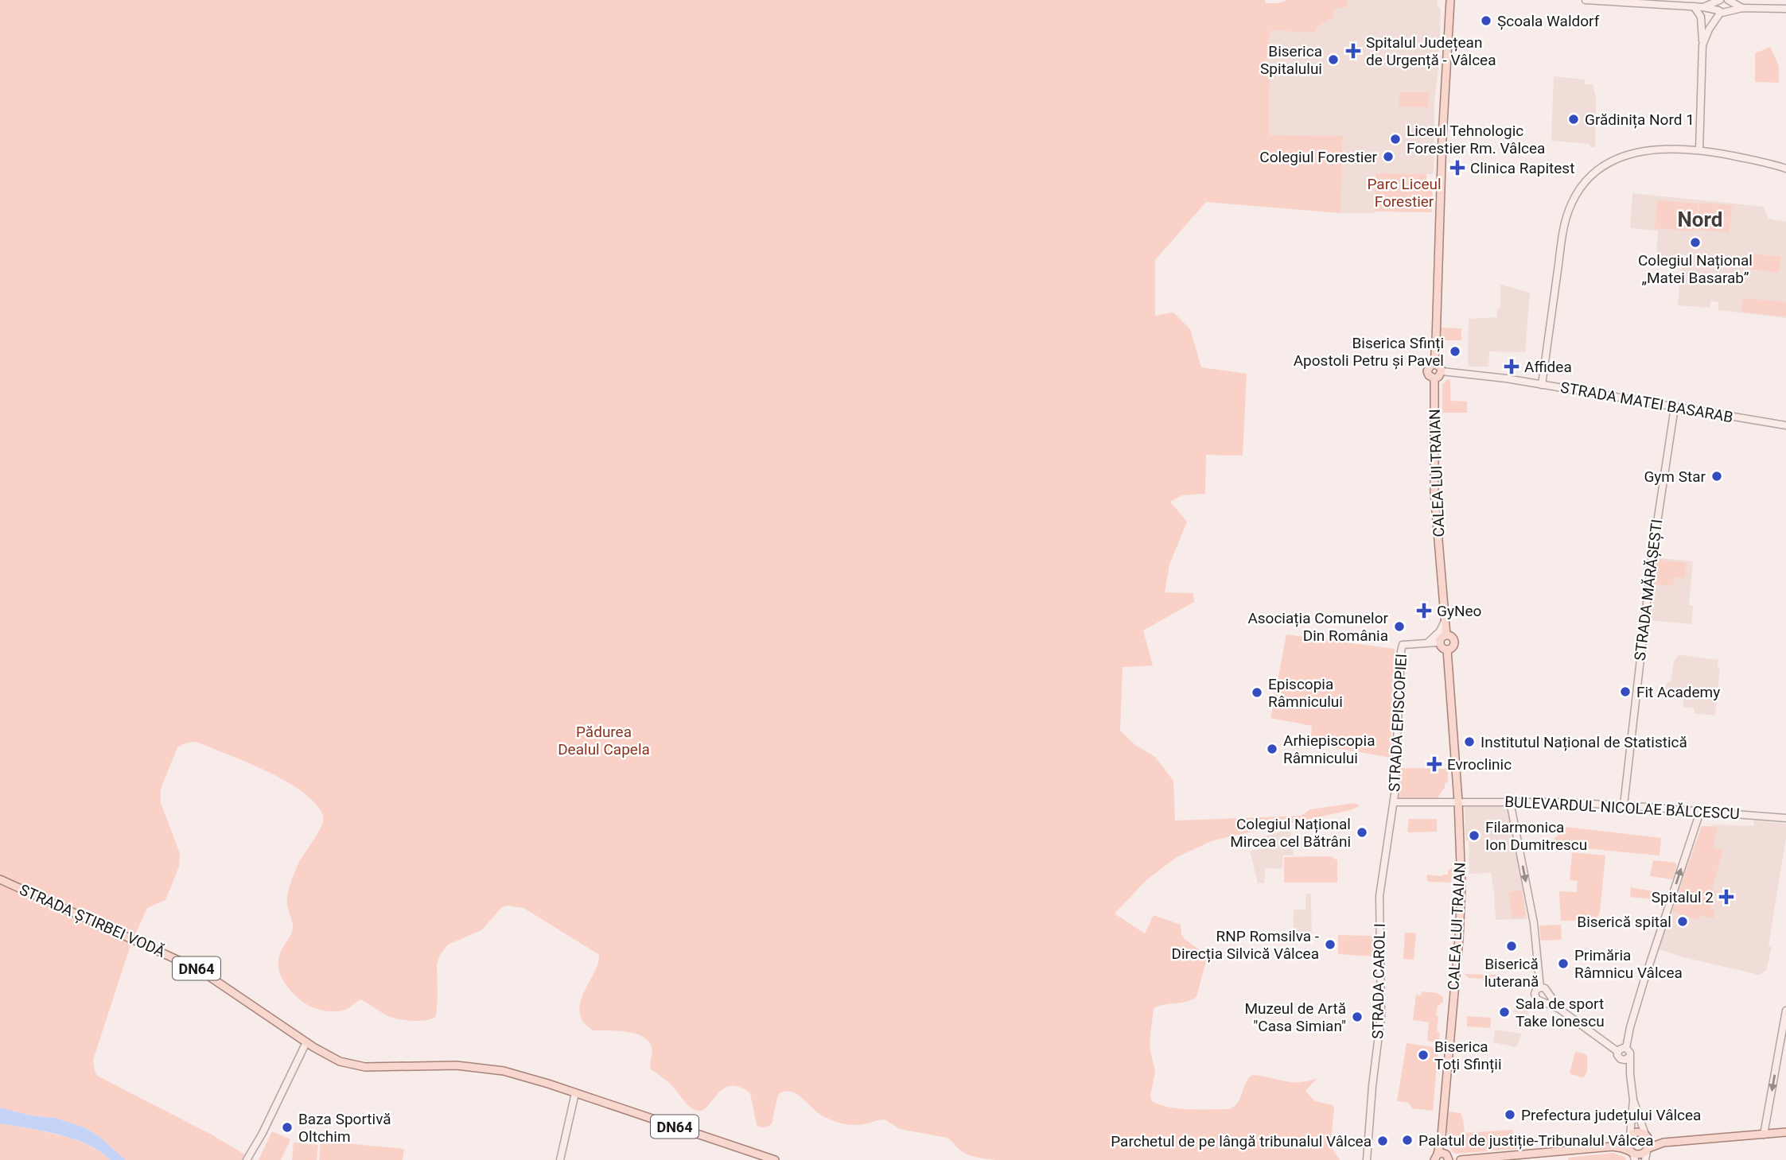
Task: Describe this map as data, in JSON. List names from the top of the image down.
{
  "streets": {
    "main road": ["CALEA LUI TRAIAN", "STRADA ȘTIRBEI VODĂ", "DN64"],
    "street": [
      "STRADA MATEI BASARAB",
      "STRADA MĂRĂȘEȘTI",
      "STRADA EPISCOPIEI",
      "BULEVARDUL NICOLAE BĂLCESCU",
      "STRADA CAROL I"
    ]
  },
  "crossings": [
    ["STRADA MATEI BASARAB", "CALEA LUI TRAIAN"],
    ["STRADA MATEI BASARAB", "STRADA MĂRĂȘEȘTI"],
    ["CALEA LUI TRAIAN", "STRADA EPISCOPIEI"],
    ["CALEA LUI TRAIAN", "BULEVARDUL NICOLAE BĂLCESCU"],
    ["STRADA MĂRĂȘEȘTI", "BULEVARDUL NICOLAE BĂLCESCU"],
    ["STRADA EPISCOPIEI", "BULEVARDUL NICOLAE BĂLCESCU"],
    ["STRADA EPISCOPIEI", "STRADA CAROL I"]
  ],
  "districts": ["Nord"],
  "parks": ["Parc Liceul Forestier", "Pădurea Dealul Capela"],
  "places": {
    "other": [
      "Școala Waldorf",
      "Biserica Spitalului",
      "Grădinița Nord 1",
      "Liceul Tehnologic Forestier Rm. Vâlcea",
      "Colegiul Forestier",
      "Colegiul Național „Matei Basarab”",
      "Biserica Sfinți Apostoli Petru și Pavel",
      "Gym Star",
      "Asociația Comunelor Din România",
      "Fit Academy",
      "Episcopia Râmnicului",
      "Institutul Național de Statistică",
      "Arhiepiscopia Râmnicului",
      "Colegiul Național Mircea cel Bătrâni",
      "Filarmonica Ion Dumitrescu",
      "Biserică spital",
      "RNP Romsilva - Direcția Silvică Vâlcea",
      "Biserică luterană",
      "Primăria Râmnicu Vâlcea",
      "Sala de sport Take Ionescu",
      "Muzeul de Artă \"Casa Simian\"",
      "Biserica Toți Sfinții",
      "Prefectura județului Vâlcea",
      "Baza Sportivă Oltchim",
      "Palatul de justiție-Tribunalul Vâlcea",
      "Parchetul de pe lângă tribunalul Vâlcea"
    ],
    "health": [
      "Spitalul Județean de Urgență - Vâlcea",
      "Clinica Rapitest",
      "Affidea",
      "GyNeo",
      "Evroclinic",
      "Spitalul 2"
    ]
  }
}
